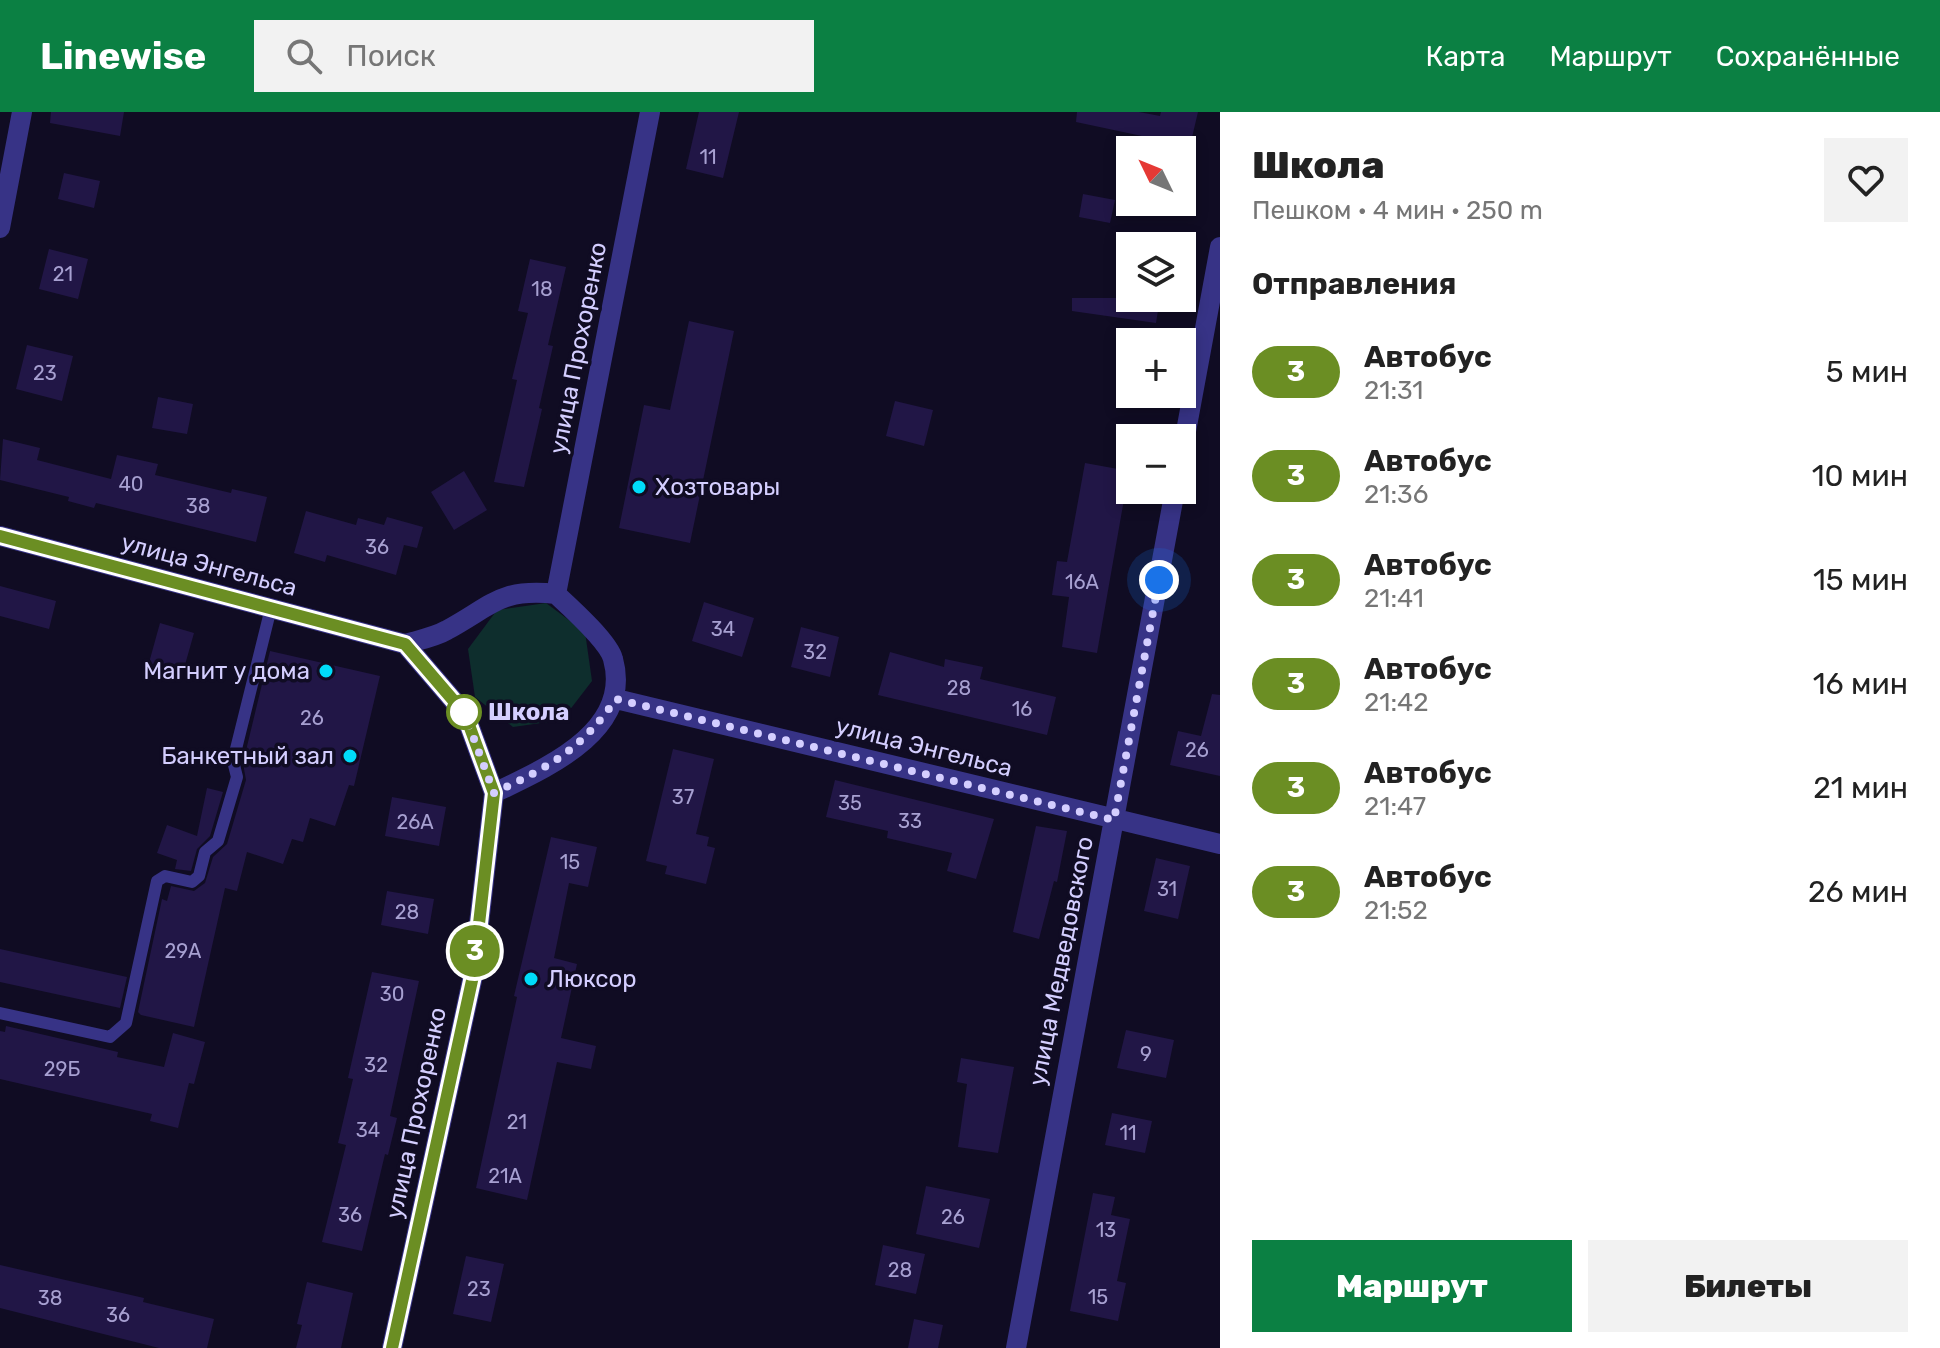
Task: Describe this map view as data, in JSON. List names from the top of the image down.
{
  "streets": {
    "street": ["улица Прохоренко", "улица Энгельса", "улица Медведовского"]
  },
  "crossings": [
    ["улица Прохоренко", "улица Энгельса"],
    ["улица Энгельса", "улица Медведовского"]
  ],
  "places": [
    "Хозтовары",
    "Магнит у дома",
    "Школа",
    "Банкетный зал",
    "Люксор"
  ],
  "lines": ["bus line 3"],
  "house_numbers": [
    "11",
    "21",
    "18",
    "23",
    "40",
    "38",
    "36",
    "16А",
    "34",
    "32",
    "28",
    "16",
    "26",
    "26",
    "37",
    "35",
    "33",
    "26А",
    "15",
    "31",
    "28",
    "29А",
    "30",
    "9",
    "32",
    "29Б",
    "21",
    "34",
    "11",
    "21А",
    "36",
    "26",
    "13",
    "28",
    "23",
    "15",
    "38",
    "36"
  ],
  "north": "top left",
  "page": {
    "header": "Linewise",
    "search": "Поиск",
    "nav": ["Карта", "Маршрут", "Сохранённые"],
    "on_map": "3",
    "heading": [
      ["Школа", "Пешком · 4 мин · 250 m"],
      "Отправления"
    ],
    "map_buttons": ["+", "−"],
    "list": [
      {
        "mark": "3",
        "name": "Автобус",
        "note": "21:31",
        "value": "5 мин"
      },
      {
        "mark": "3",
        "name": "Автобус",
        "note": "21:36",
        "value": "10 мин"
      },
      {
        "mark": "3",
        "name": "Автобус",
        "note": "21:41",
        "value": "15 мин"
      },
      {
        "mark": "3",
        "name": "Автобус",
        "note": "21:42",
        "value": "16 мин"
      },
      {
        "mark": "3",
        "name": "Автобус",
        "note": "21:47",
        "value": "21 мин"
      },
      {
        "mark": "3",
        "name": "Автобус",
        "note": "21:52",
        "value": "26 мин"
      }
    ],
    "buttons": ["Маршрут", "Билеты"]
  }
}
